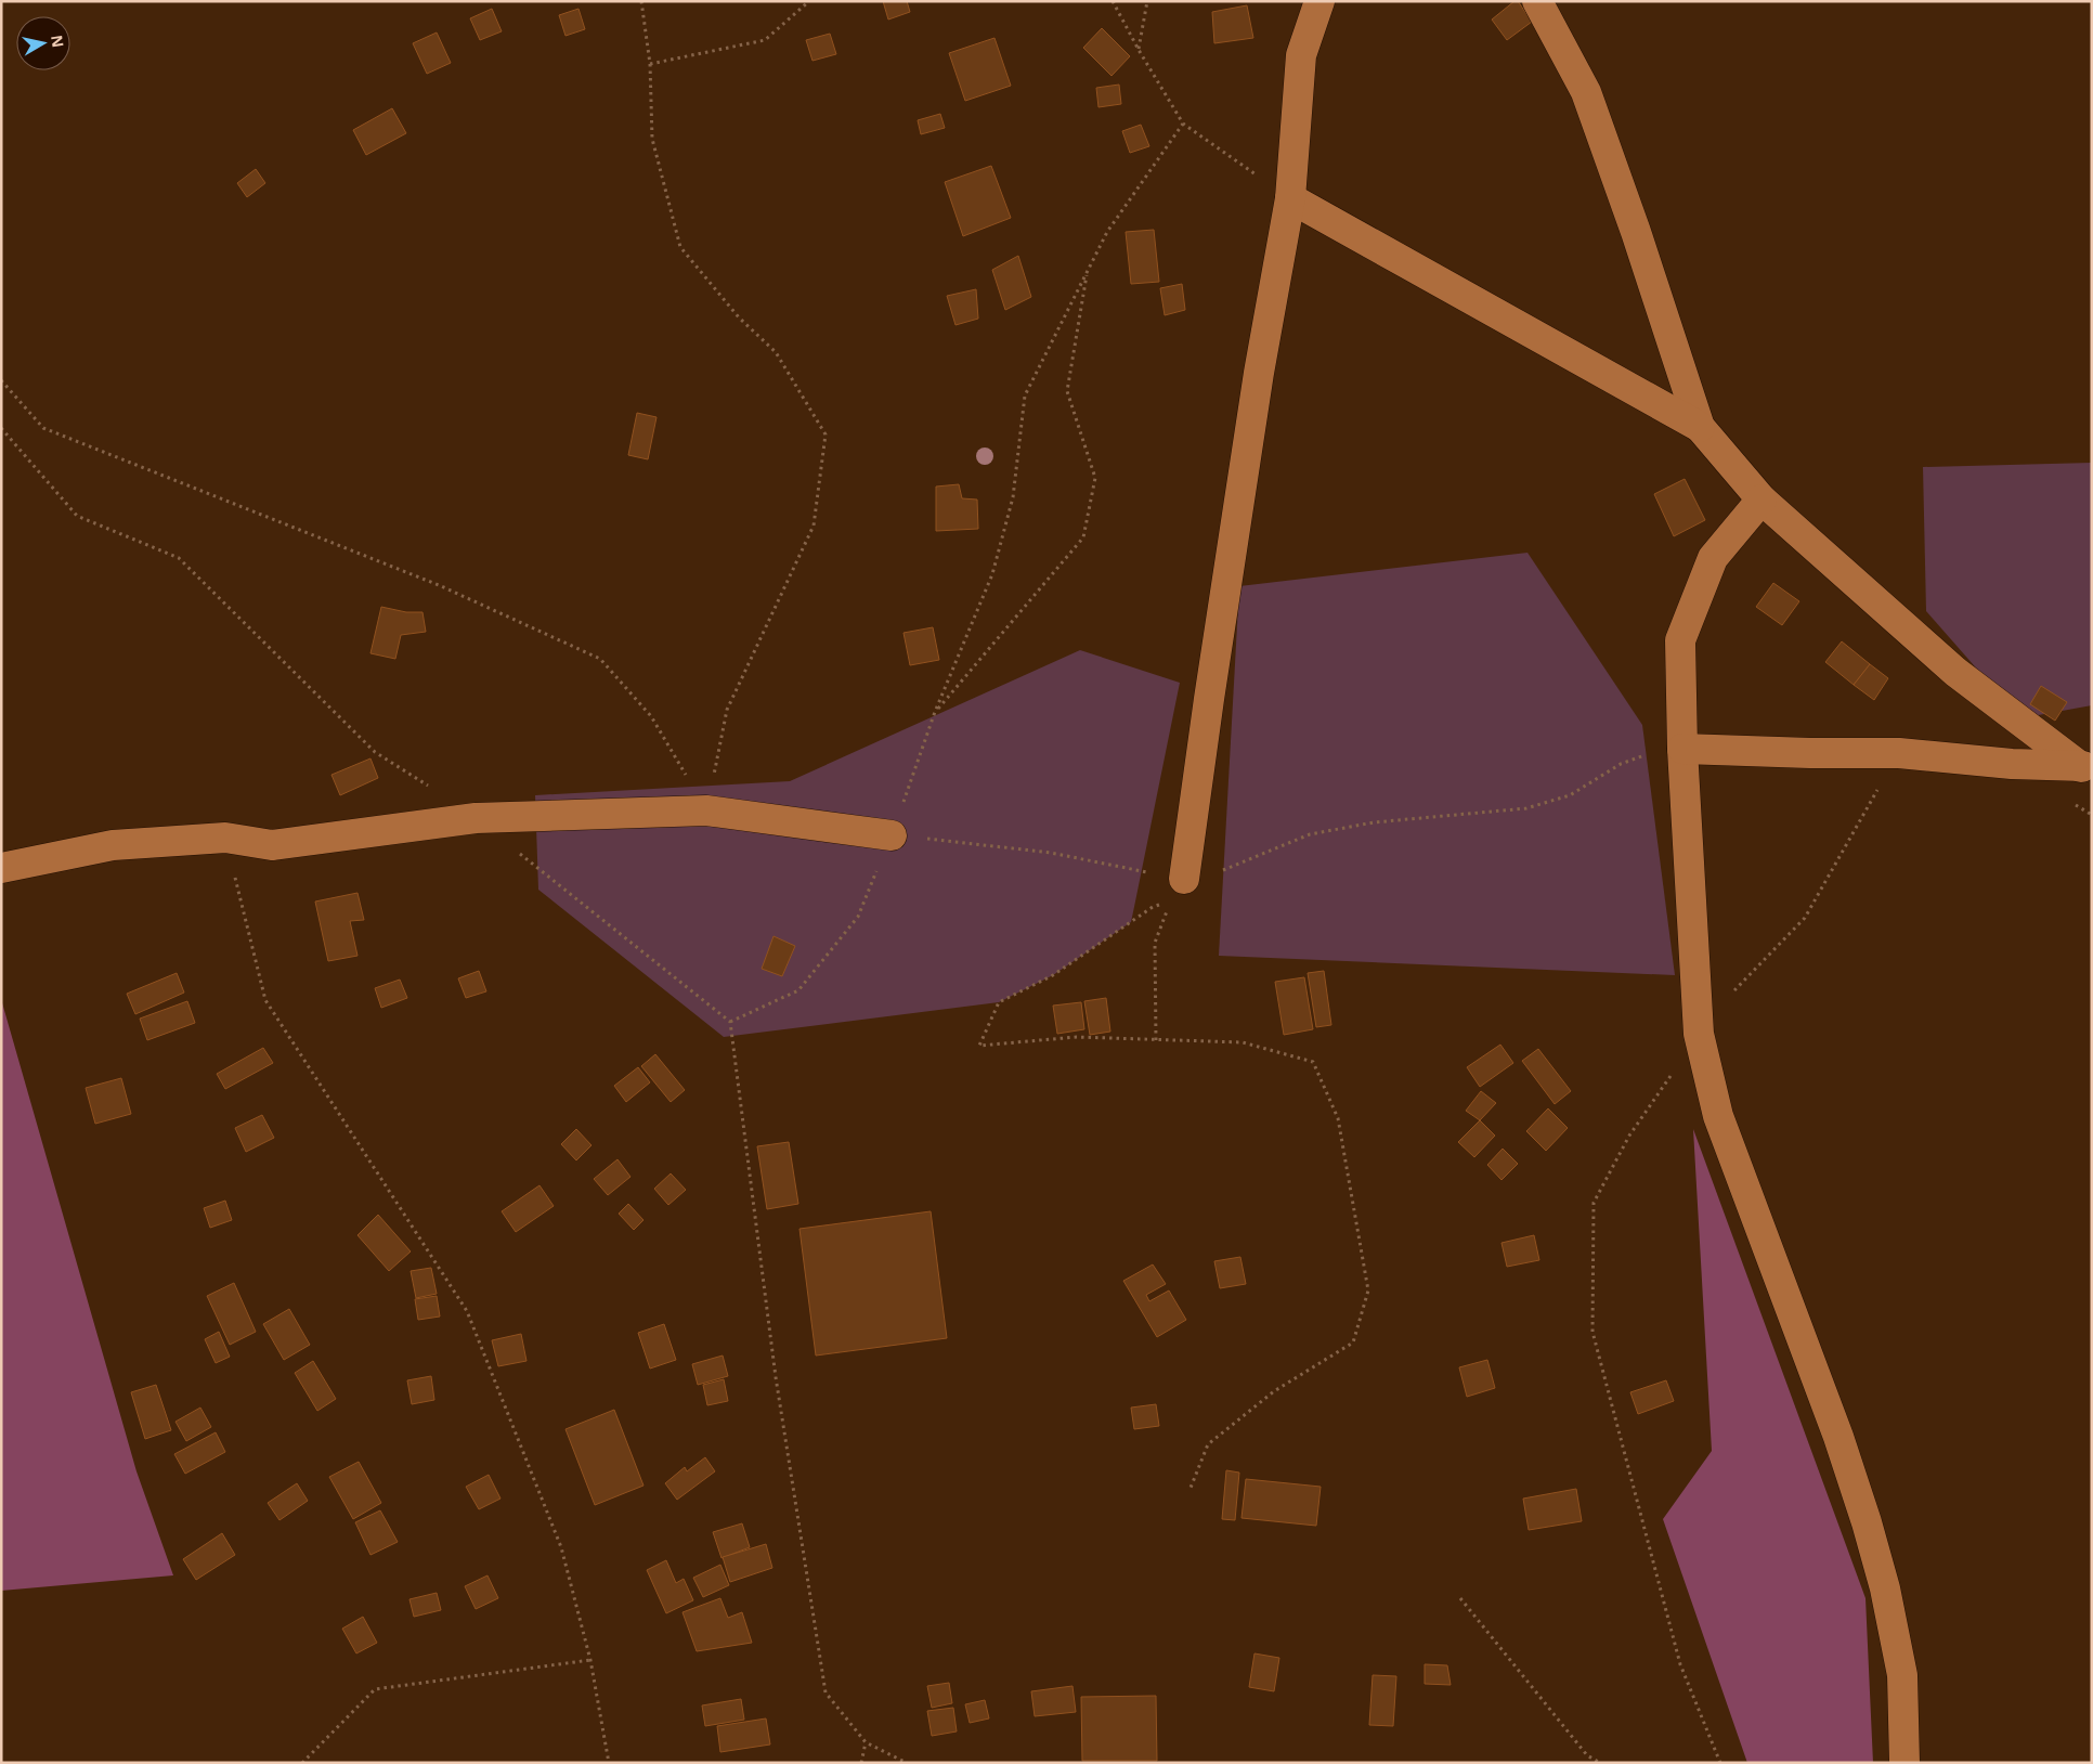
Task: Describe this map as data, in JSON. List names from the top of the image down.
{
  "north": "right"
}
